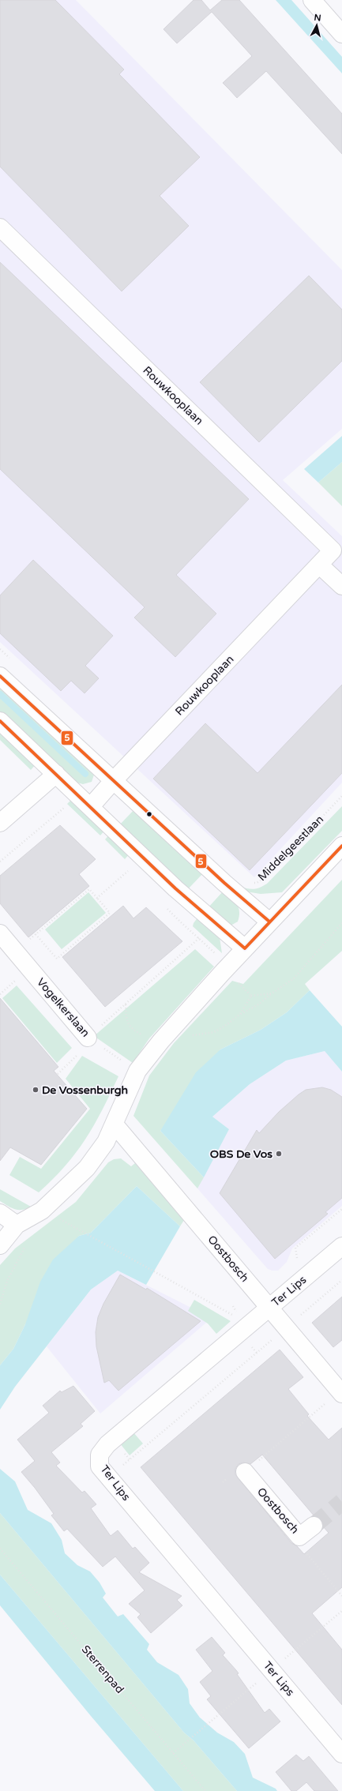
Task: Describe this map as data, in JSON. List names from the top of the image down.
{
  "streets": {
    "street": [
      "Rouwkooplaan",
      "Vogelkerslaan",
      "Oostbosch",
      "Ter Lips"
    ],
    "path": ["Middelgeestlaan", "Sterrenpad"]
  },
  "crossings": [
    ["Oostbosch", "Ter Lips"]
  ],
  "places": ["De Vossenburgh", "OBS De Vos"],
  "lines": ["transit line 5"],
  "north": "top"
}
